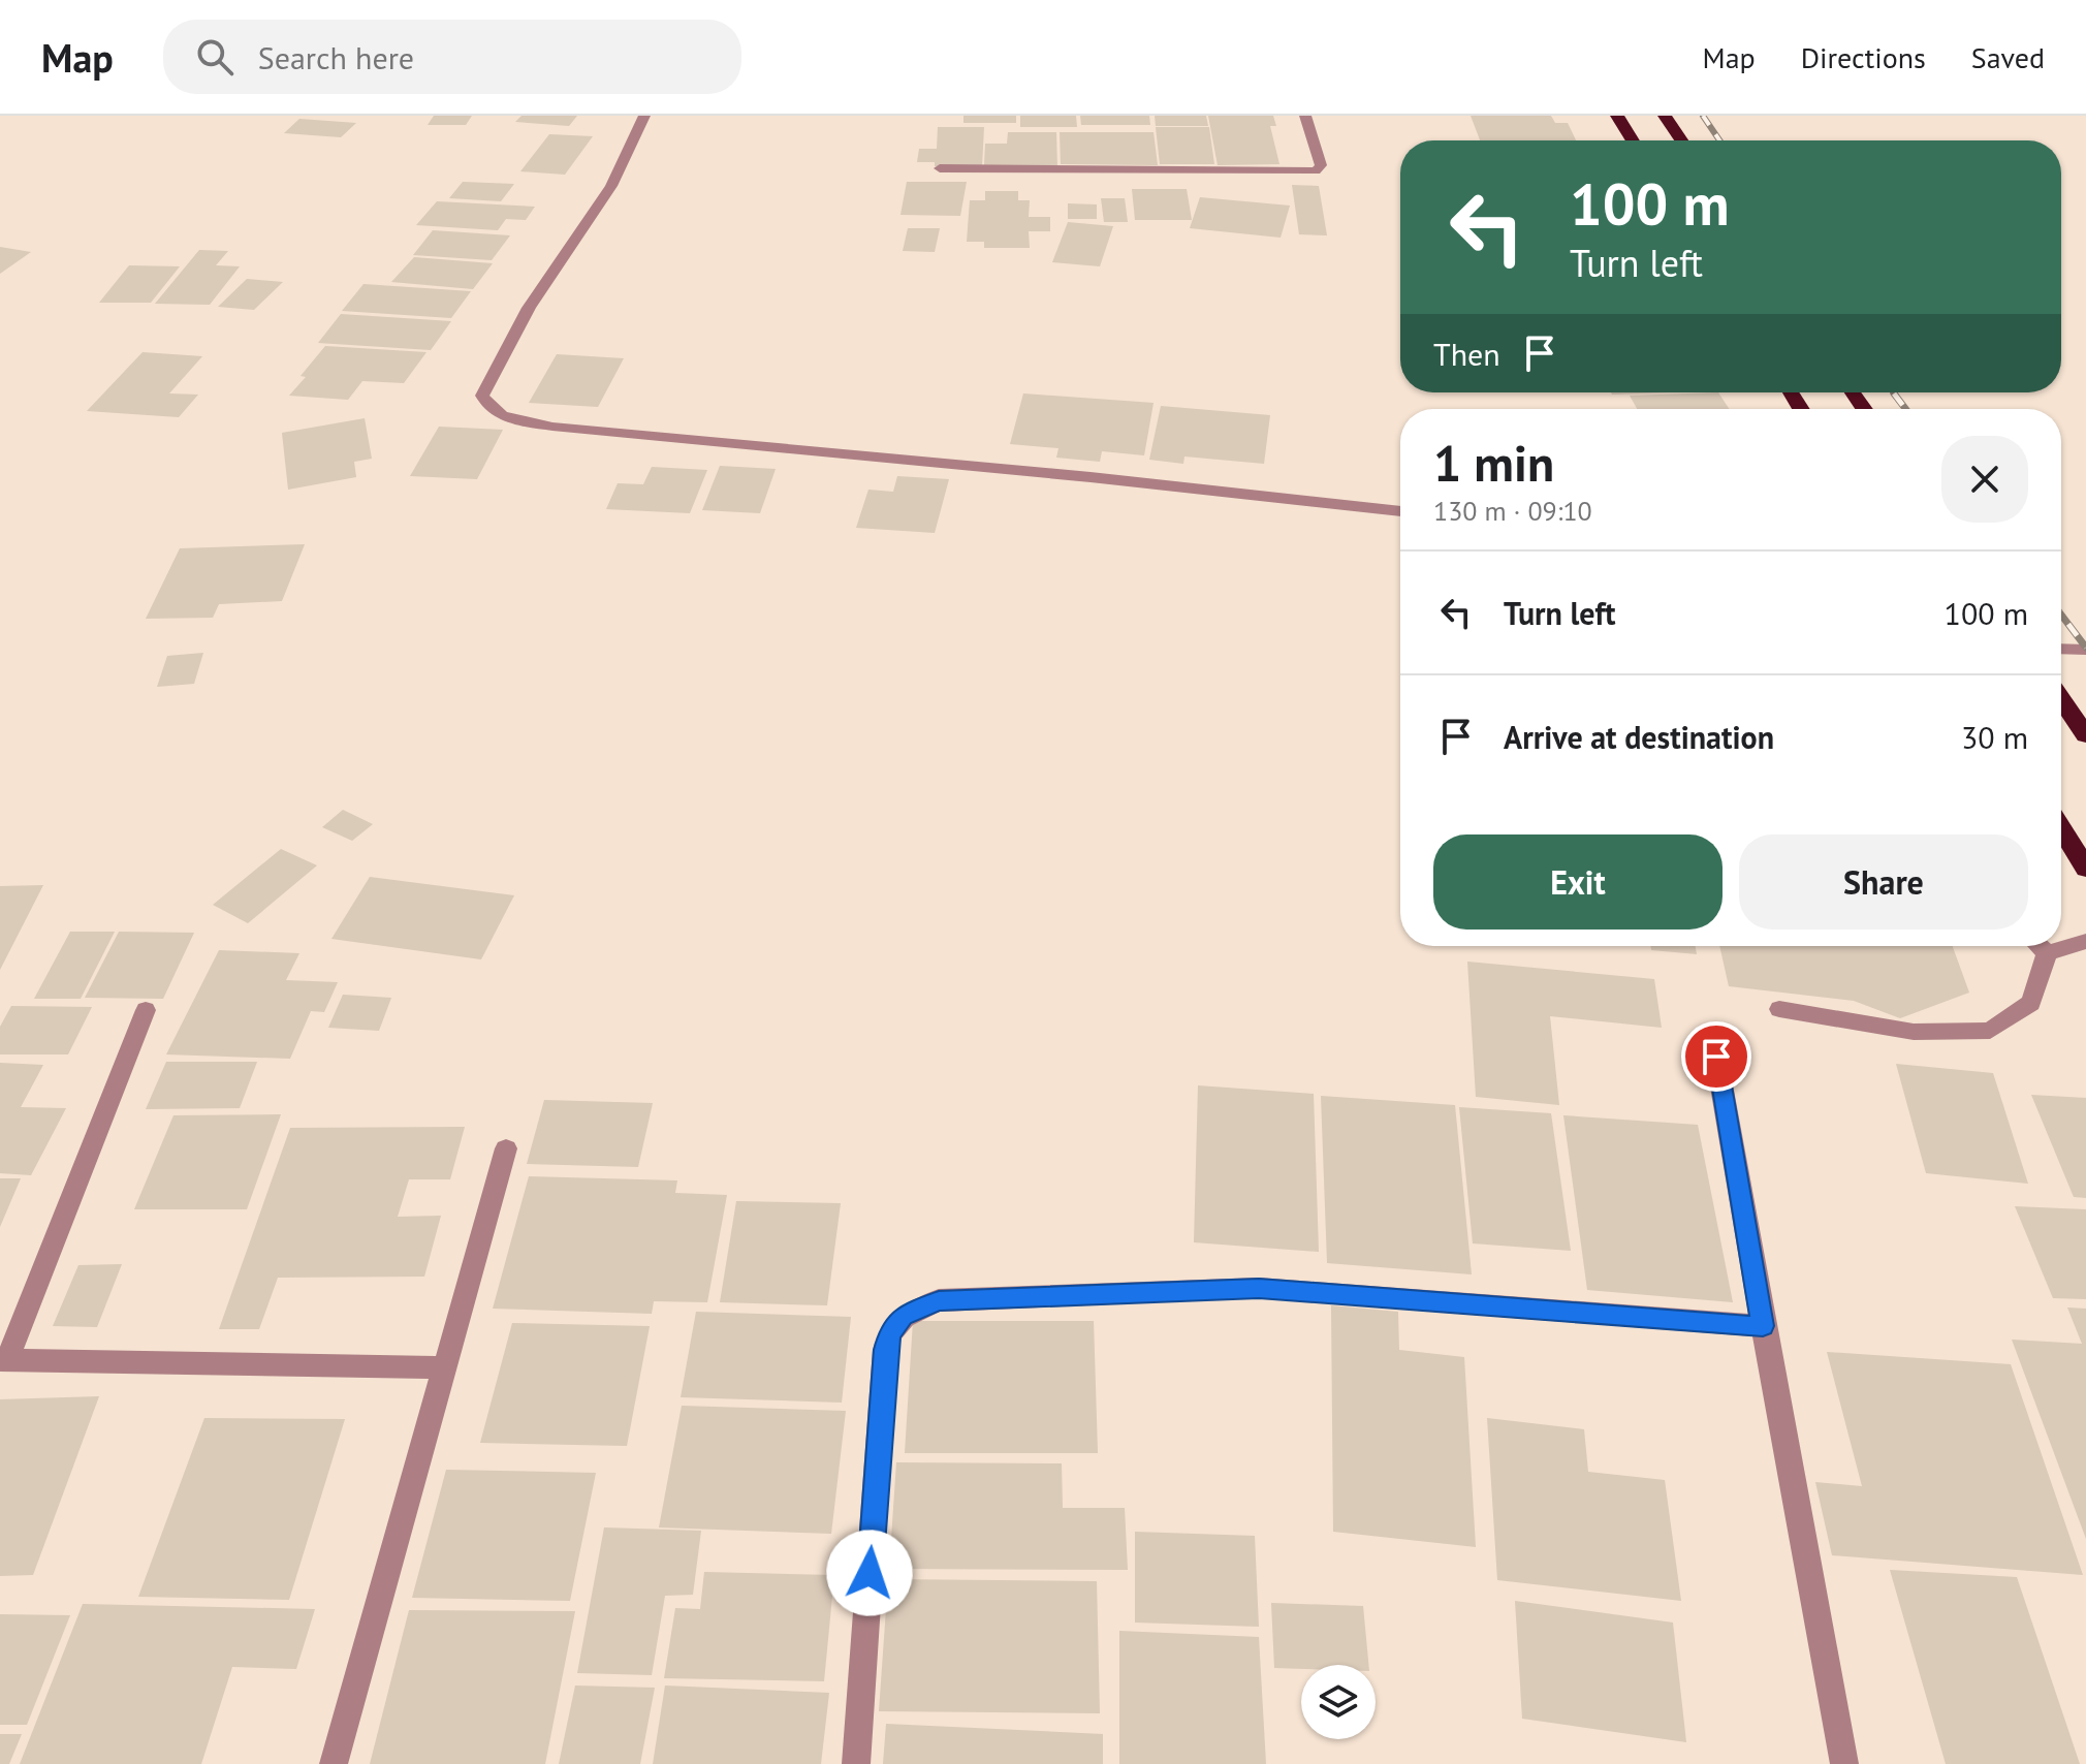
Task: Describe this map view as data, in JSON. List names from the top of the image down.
{
  "page": {
    "header": "Map",
    "search": "Search here",
    "nav": ["Map", "Directions", "Saved"],
    "turn": ["100 m", "Turn left"],
    "then": "Then",
    "heading": ["1 min", "130 m · 09:10"],
    "list": [
      {
        "name": "Turn left",
        "value": "100 m"
      },
      {
        "name": "Arrive at destination",
        "value": "30 m"
      }
    ],
    "buttons": ["Exit", "Share"]
  }
}
